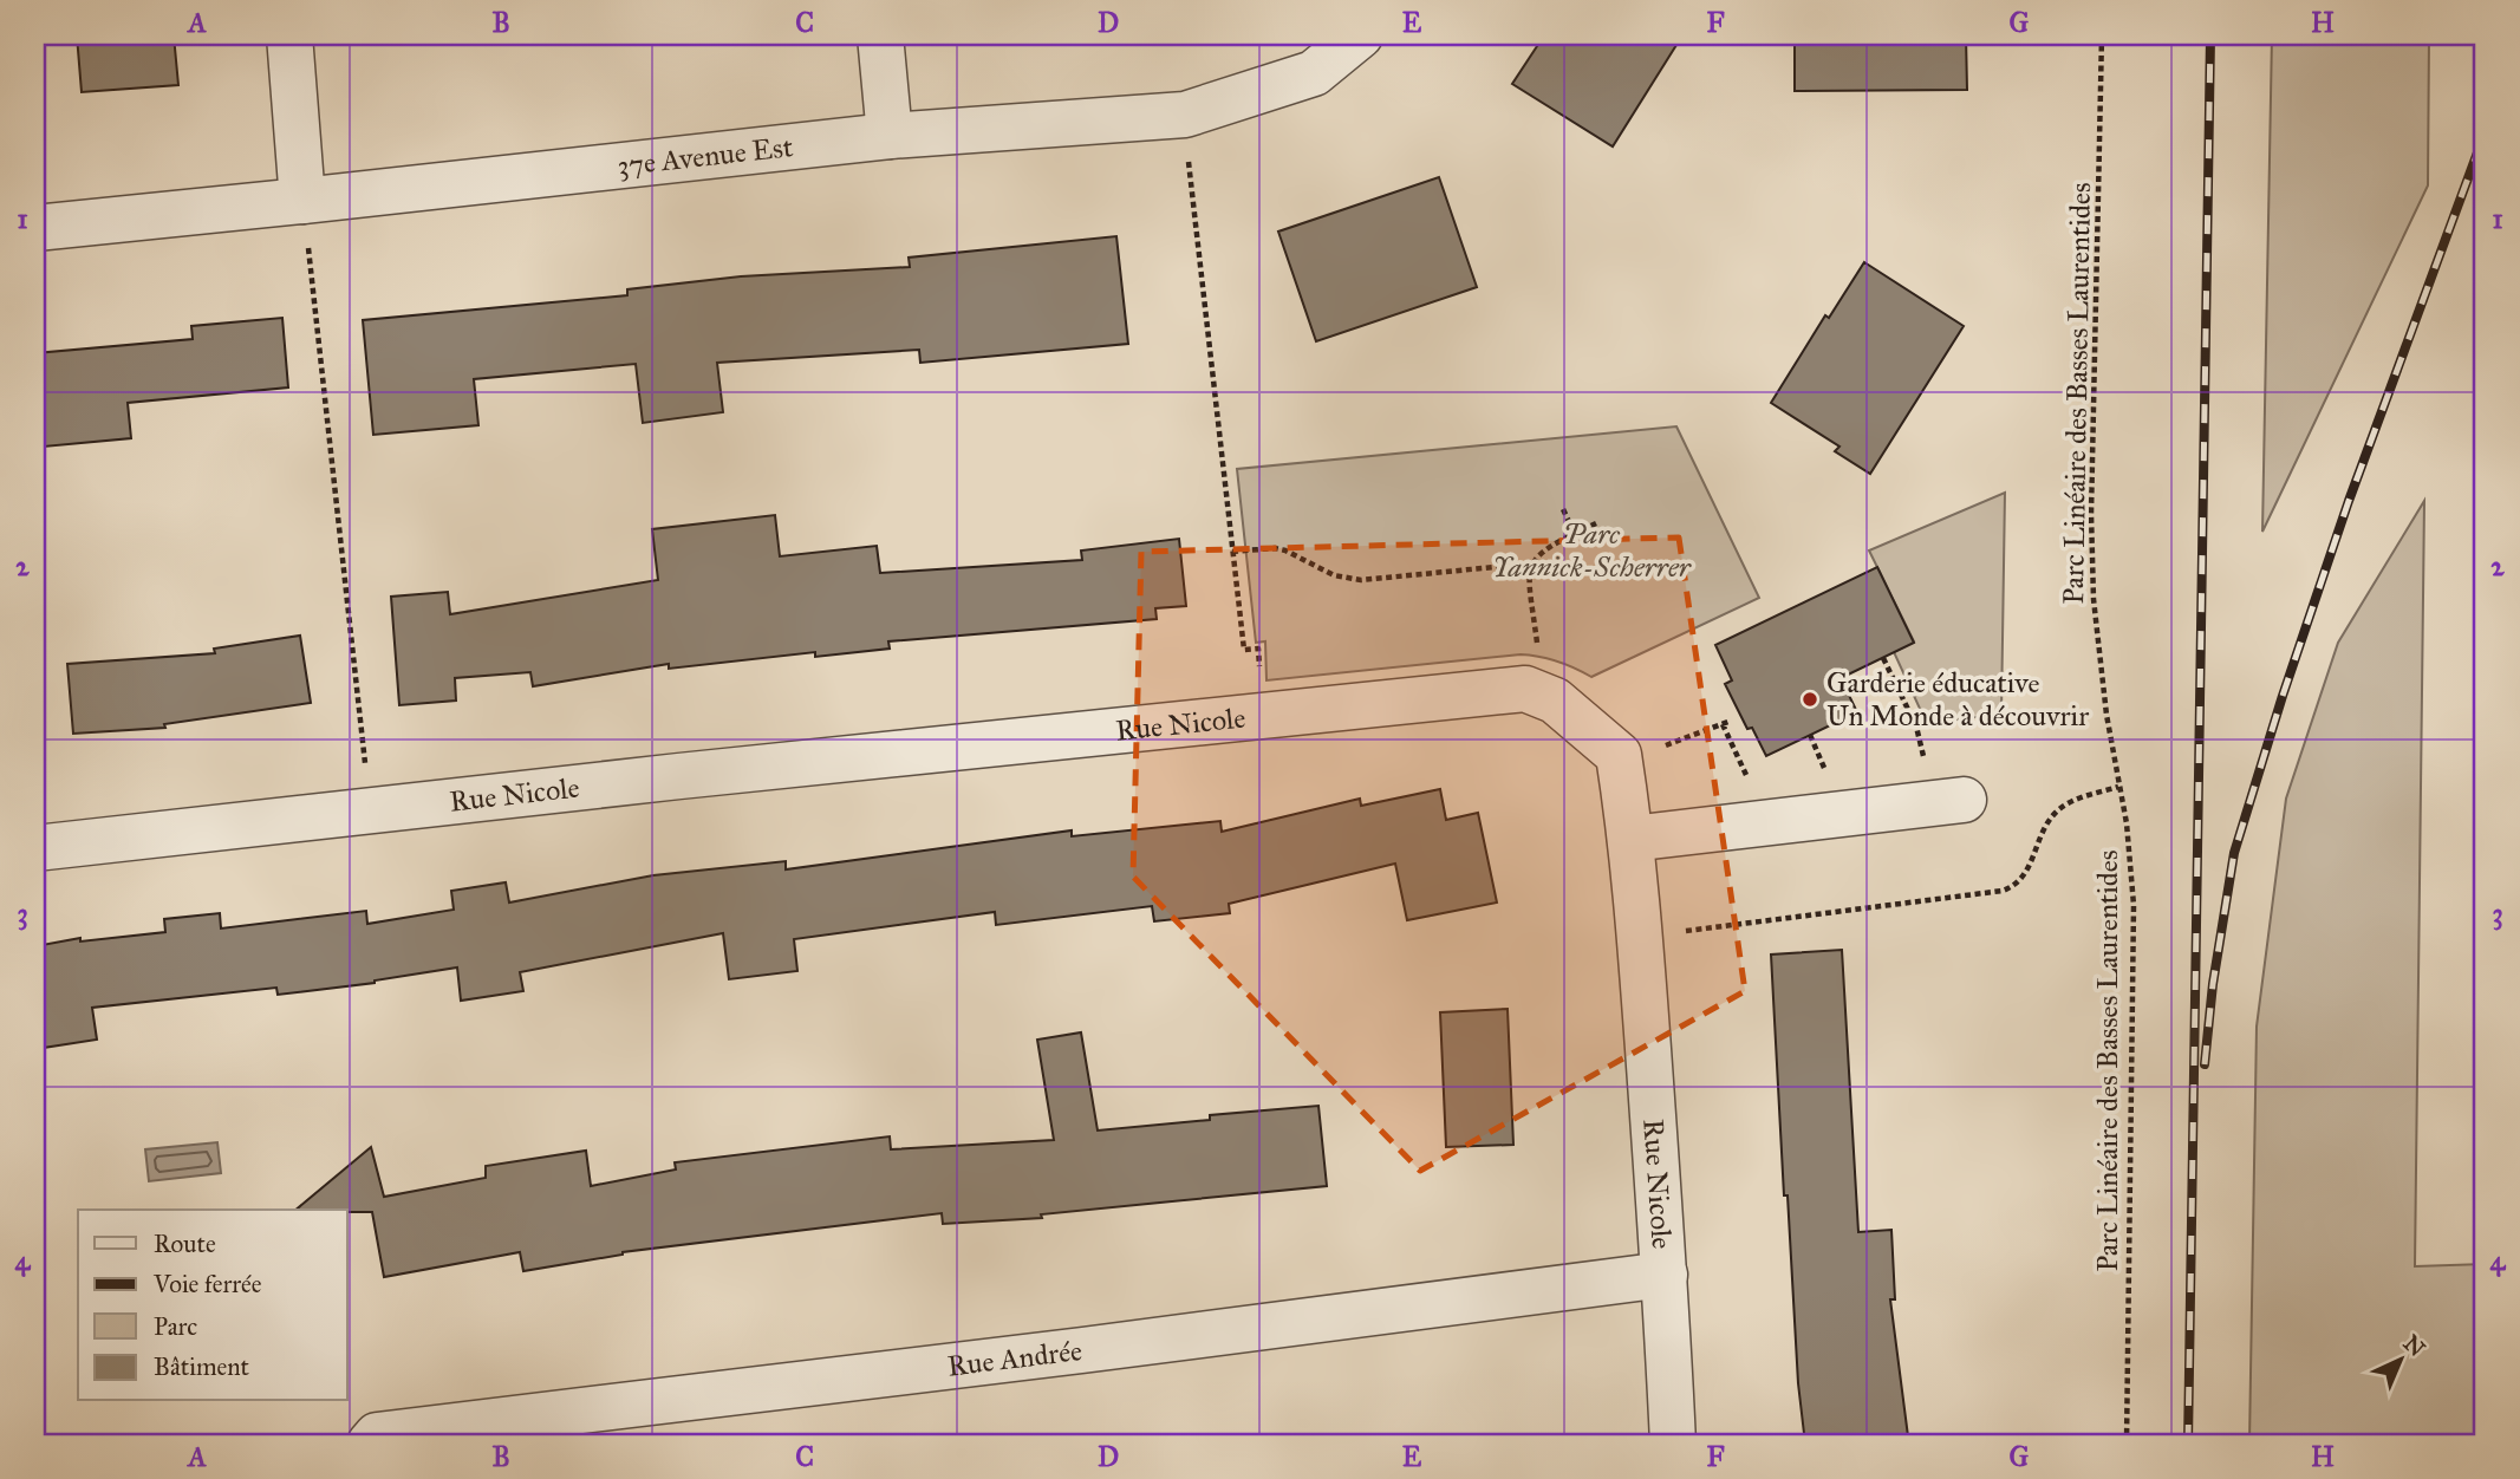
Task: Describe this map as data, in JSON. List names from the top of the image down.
{
  "streets": {
    "street": ["37e Avenue Est", "Rue Nicole", "Rue Andrée"],
    "path": ["Parc Linéaire des Basses Laurentides"]
  },
  "crossings": [
    ["Rue Nicole", "Rue Andrée"]
  ],
  "parks": ["Parc Yannick-Scherrer"],
  "places": ["Garderie éducative Un Monde à découvrir"],
  "legend": [
    "Route",
    "Voie ferrée",
    "Parc",
    "Bâtiment"
  ],
  "north": "top right",
  "grid": {
    "columns": [
      "A",
      "B",
      "C",
      "D",
      "E",
      "F",
      "G",
      "H"
    ],
    "rows": [
      "1",
      "2",
      "3",
      "4"
    ]
  }
}
